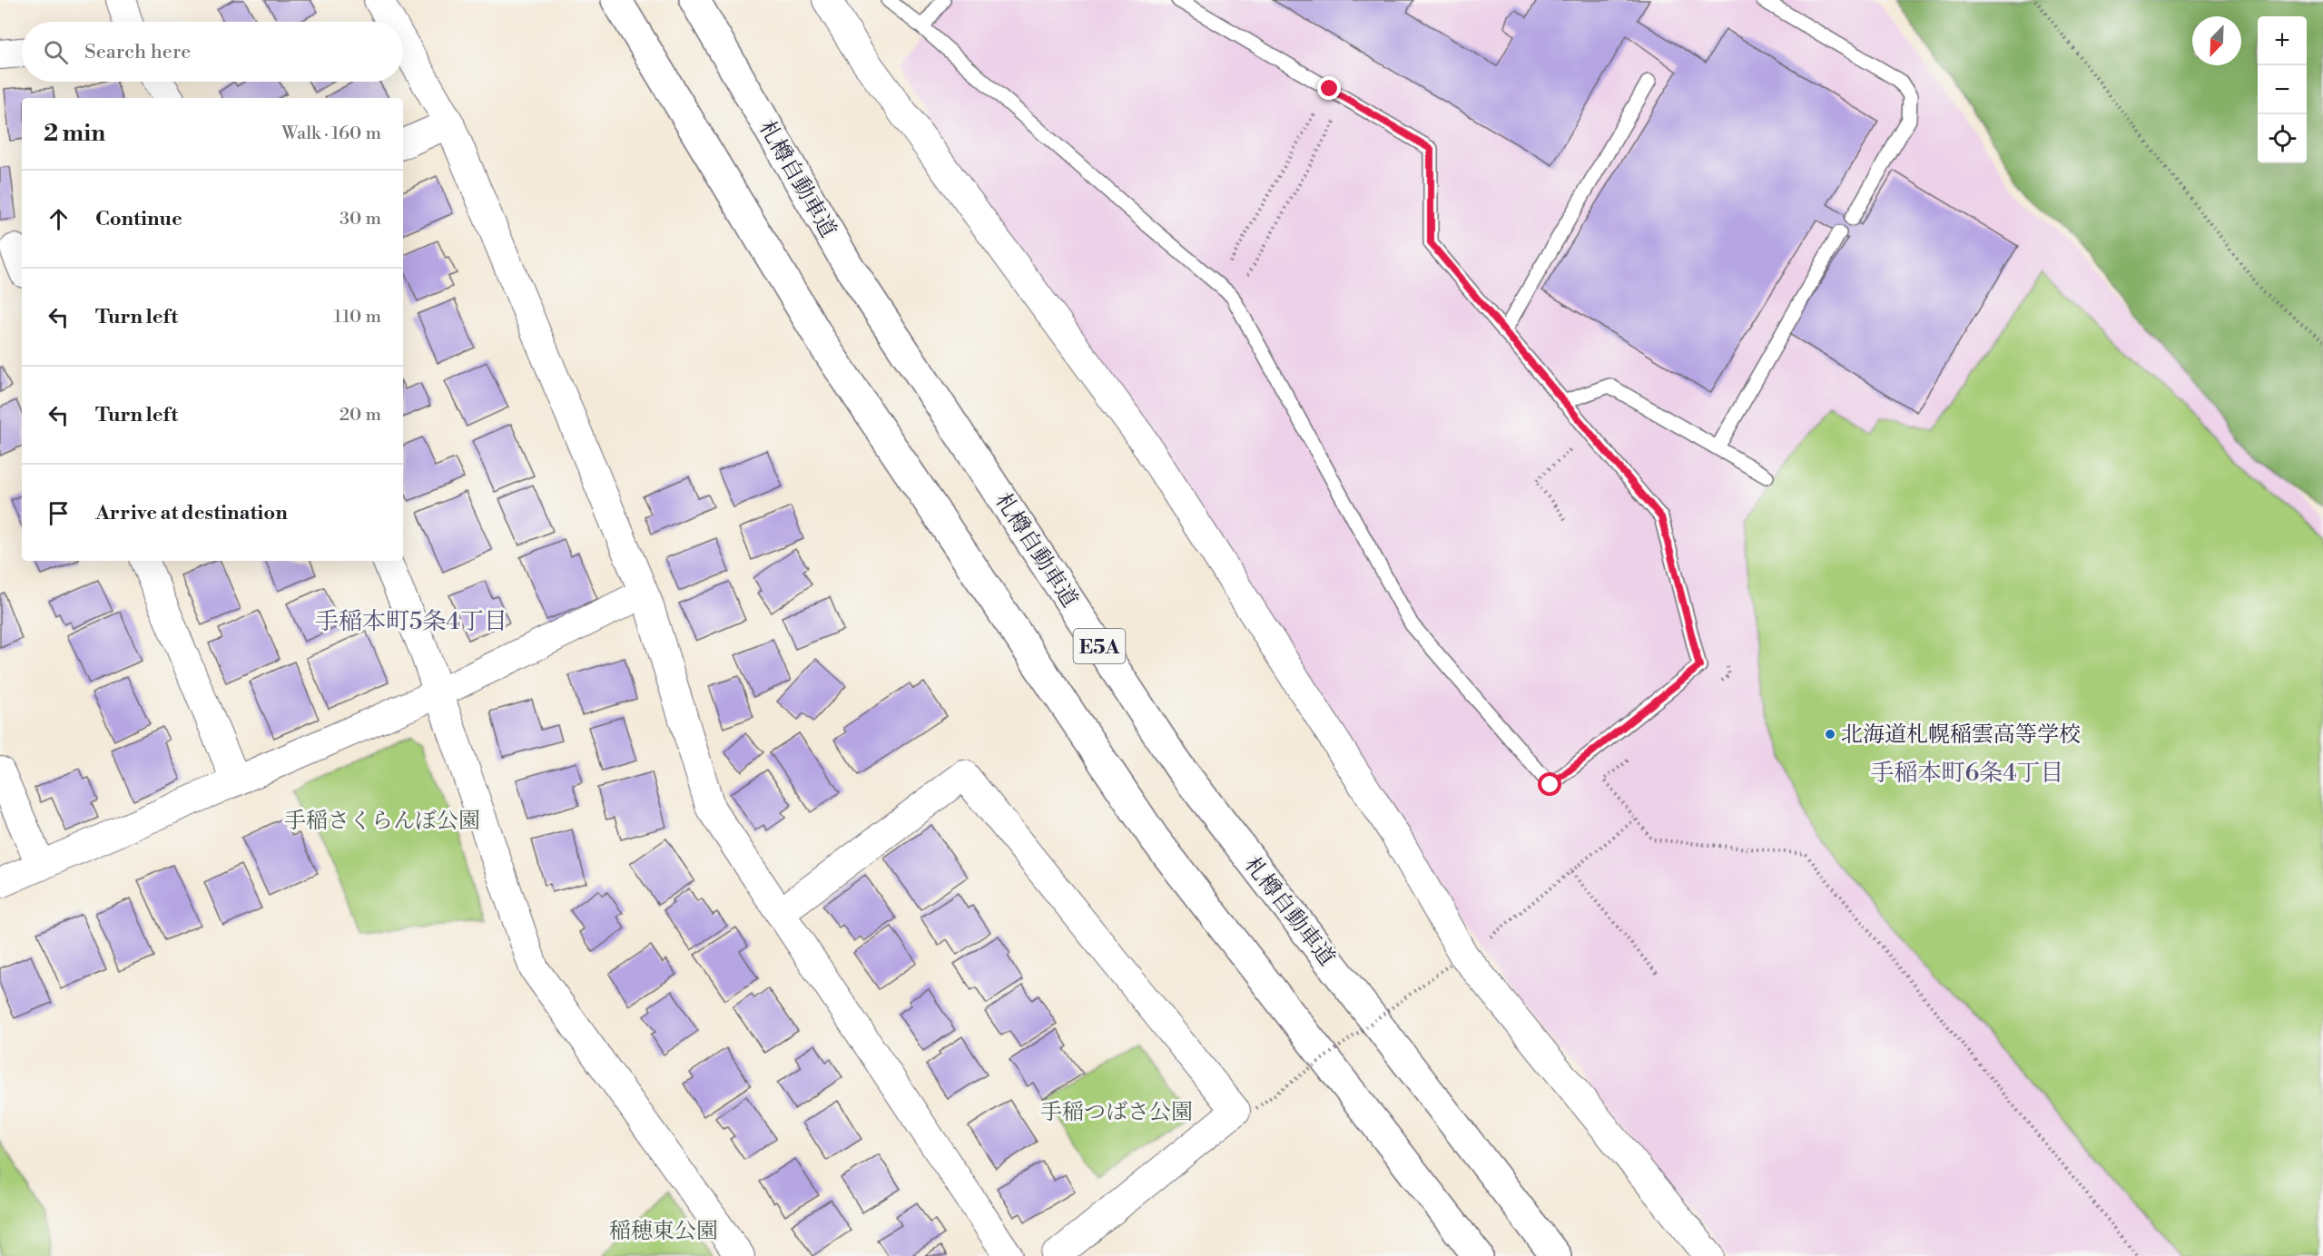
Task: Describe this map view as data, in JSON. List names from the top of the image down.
{
  "streets": {
    "highway": ["札樽自動車道", "E5A"]
  },
  "districts": ["手稲本町5条4丁目", "手稲本町6条4丁目"],
  "parks": ["手稲さくらんぼ公園", "手稲つばさ公園", "稲穂東公園"],
  "places": ["北海道札幌稲雲高等学校"],
  "north": "bottom left",
  "page": {
    "map_buttons": ["+", "−"],
    "search": "Search here",
    "heading": ["2 min", "Walk · 160 m"],
    "list": [
      ["Continue", "30 m"],
      ["Turn left", "110 m"],
      ["Turn left", "20 m"],
      "Arrive at destination"
    ]
  }
}
